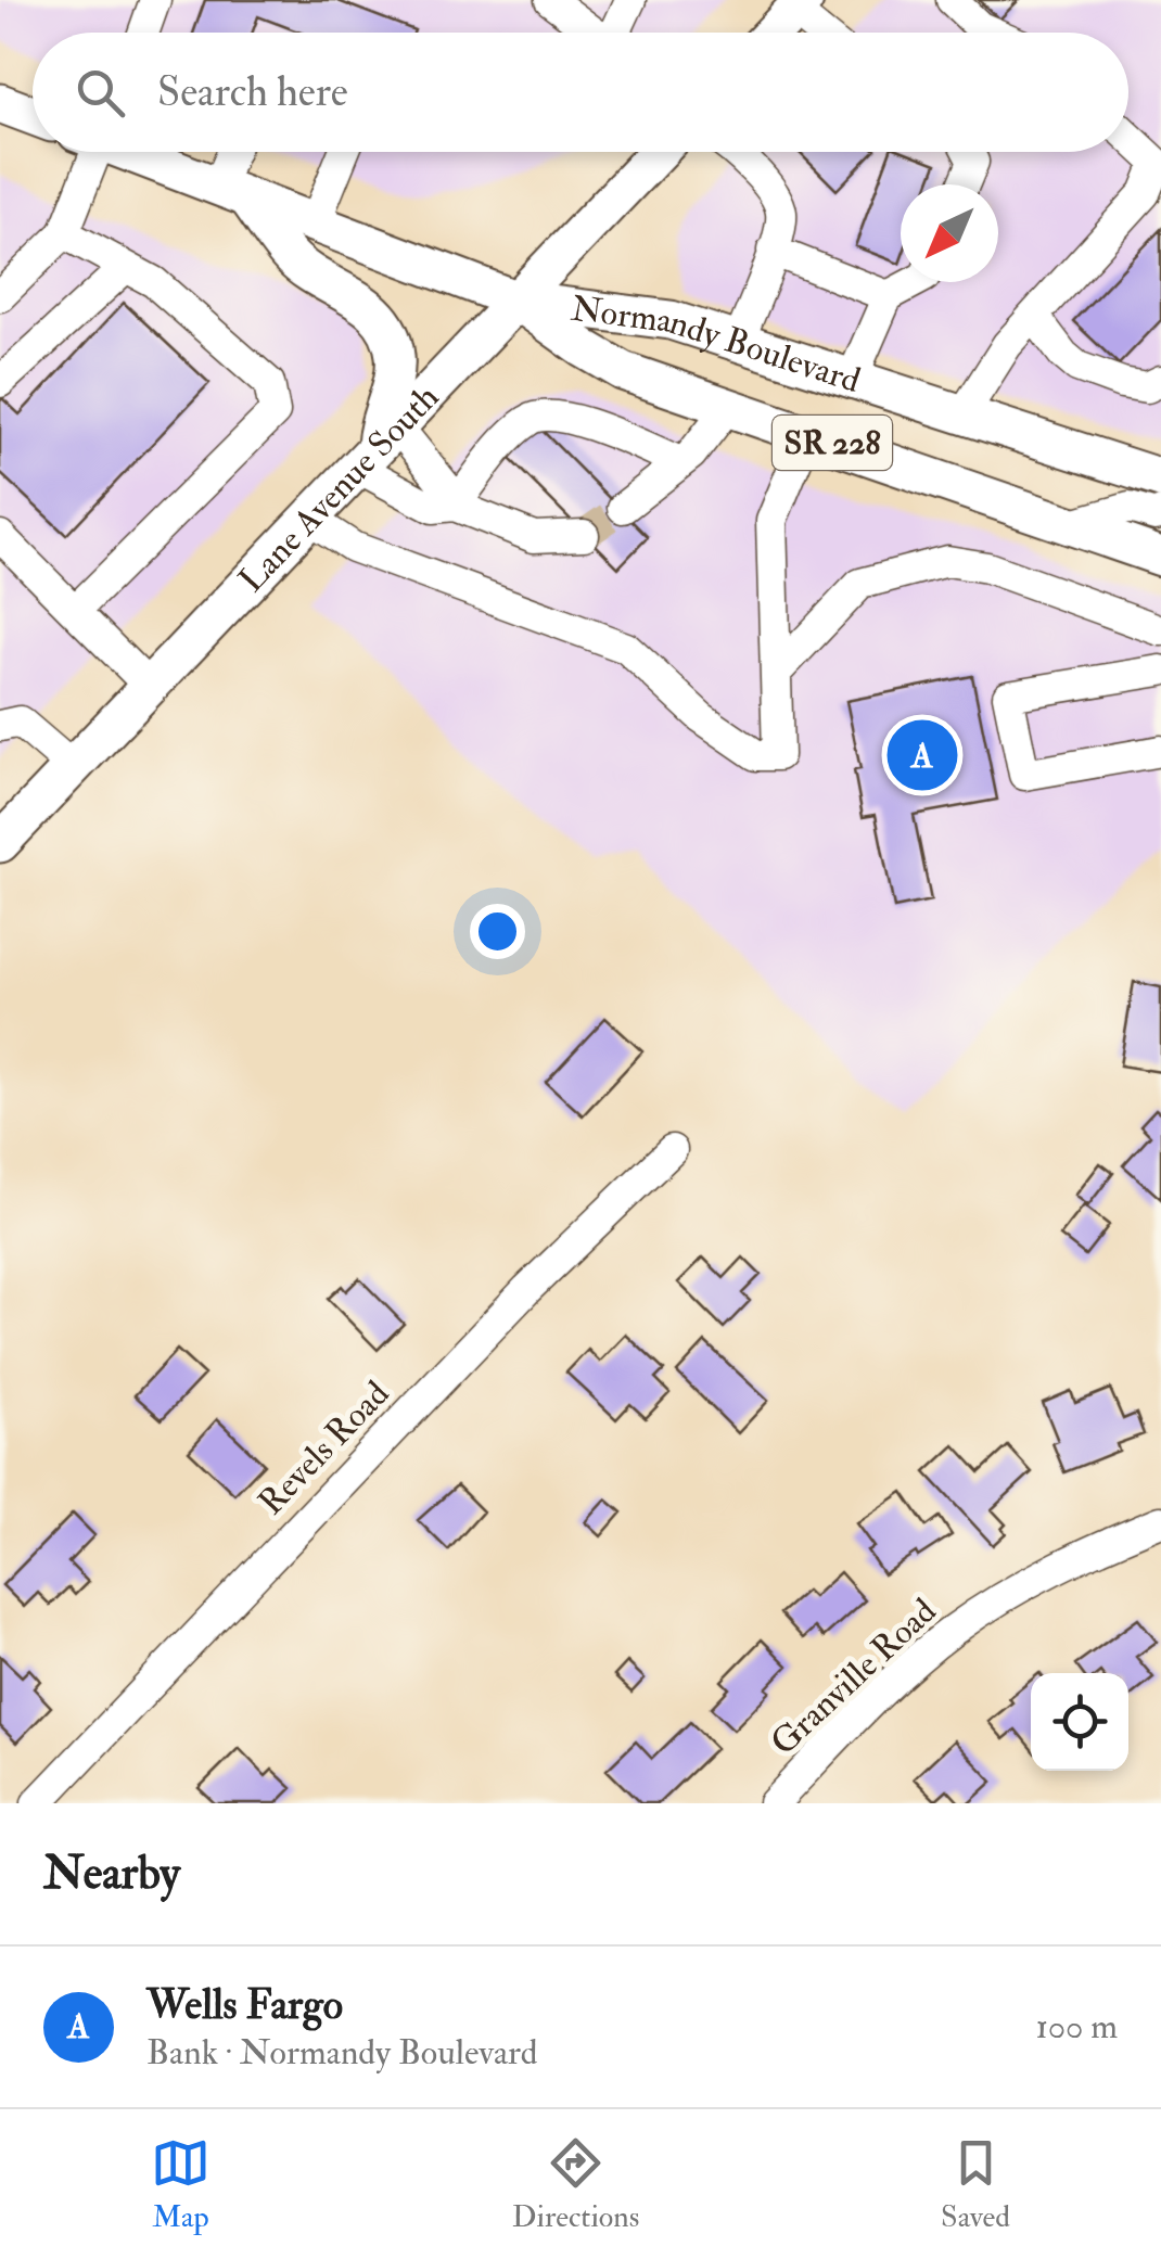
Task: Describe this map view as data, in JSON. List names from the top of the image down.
{
  "streets": {
    "main road": ["Normandy Boulevard", "SR 228", "Lane Avenue South"],
    "street": ["Revels Road", "Granville Road"]
  },
  "crossings": [
    ["Normandy Boulevard", "Lane Avenue South"]
  ],
  "north": "bottom left",
  "page": {
    "search": "Search here",
    "pins": "A",
    "heading": "Nearby",
    "list": [
      {
        "mark": "A",
        "name": "Wells Fargo",
        "note": "Bank · Normandy Boulevard",
        "value": "100 m"
      }
    ],
    "nav": ["Map", "Directions", "Saved"]
  }
}
